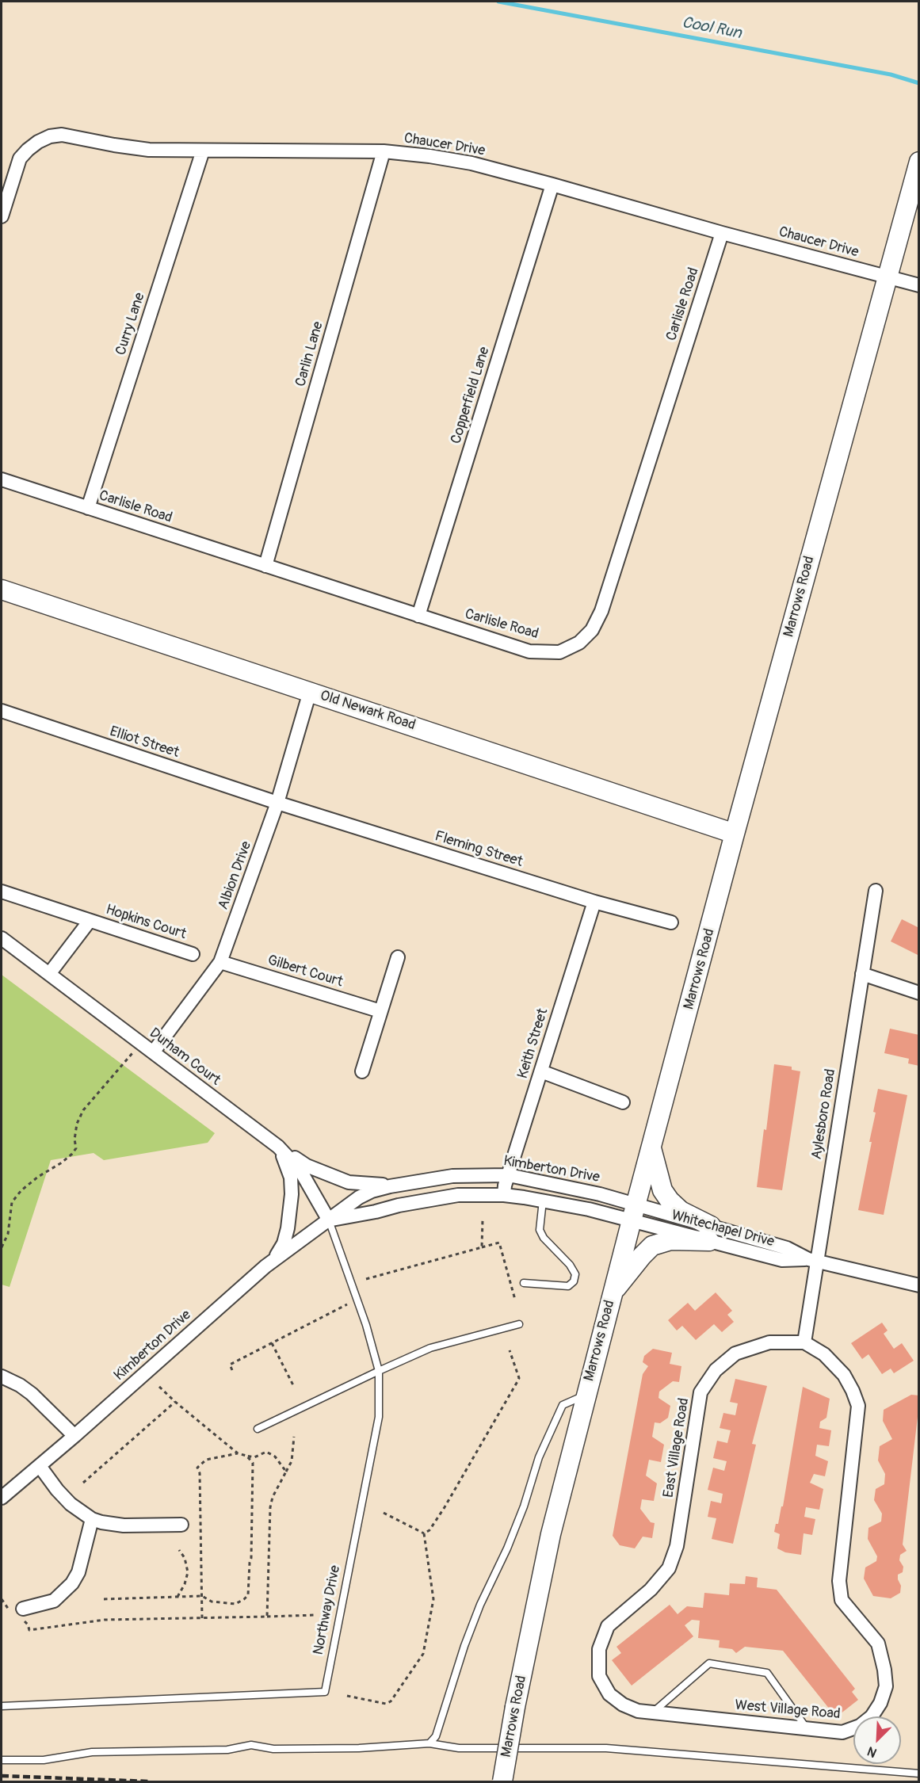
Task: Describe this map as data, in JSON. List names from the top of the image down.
{
  "streets": {
    "street": [
      "Chaucer Drive",
      "Carlisle Road",
      "Curry Lane",
      "Carlin Lane",
      "Copperfield Lane",
      "Marrows Road",
      "Old Newark Road",
      "Elliot Street",
      "Fleming Street",
      "Albion Drive",
      "Hopkins Court",
      "Gilbert Court",
      "Keith Street",
      "Durham Court",
      "Aylesboro Road",
      "Kimberton Drive",
      "Whitechapel Drive",
      "East Village Road",
      "West Village Road"
    ],
    "lane": ["Northway Drive"]
  },
  "crossings": [
    ["Chaucer Drive", "Carlisle Road"],
    ["Chaucer Drive", "Curry Lane"],
    ["Chaucer Drive", "Carlin Lane"],
    ["Chaucer Drive", "Copperfield Lane"],
    ["Chaucer Drive", "Marrows Road"],
    ["Carlisle Road", "Curry Lane"],
    ["Carlisle Road", "Carlin Lane"],
    ["Carlisle Road", "Copperfield Lane"],
    ["Marrows Road", "Old Newark Road"],
    ["Marrows Road", "Kimberton Drive"],
    ["Marrows Road", "Whitechapel Drive"],
    ["Old Newark Road", "Albion Drive"],
    ["Elliot Street", "Fleming Street"],
    ["Elliot Street", "Albion Drive"],
    ["Fleming Street", "Albion Drive"],
    ["Fleming Street", "Keith Street"],
    ["Albion Drive", "Gilbert Court"],
    ["Albion Drive", "Durham Court"],
    ["Hopkins Court", "Durham Court"],
    ["Keith Street", "Kimberton Drive"],
    ["Durham Court", "Kimberton Drive"],
    ["Durham Court", "Northway Drive"],
    ["Aylesboro Road", "Whitechapel Drive"],
    ["Aylesboro Road", "East Village Road"],
    ["Aylesboro Road", "West Village Road"],
    ["Kimberton Drive", "Whitechapel Drive"],
    ["Kimberton Drive", "Northway Drive"],
    ["East Village Road", "West Village Road"]
  ],
  "water": ["Cool Run"],
  "north": "bottom left"
}
